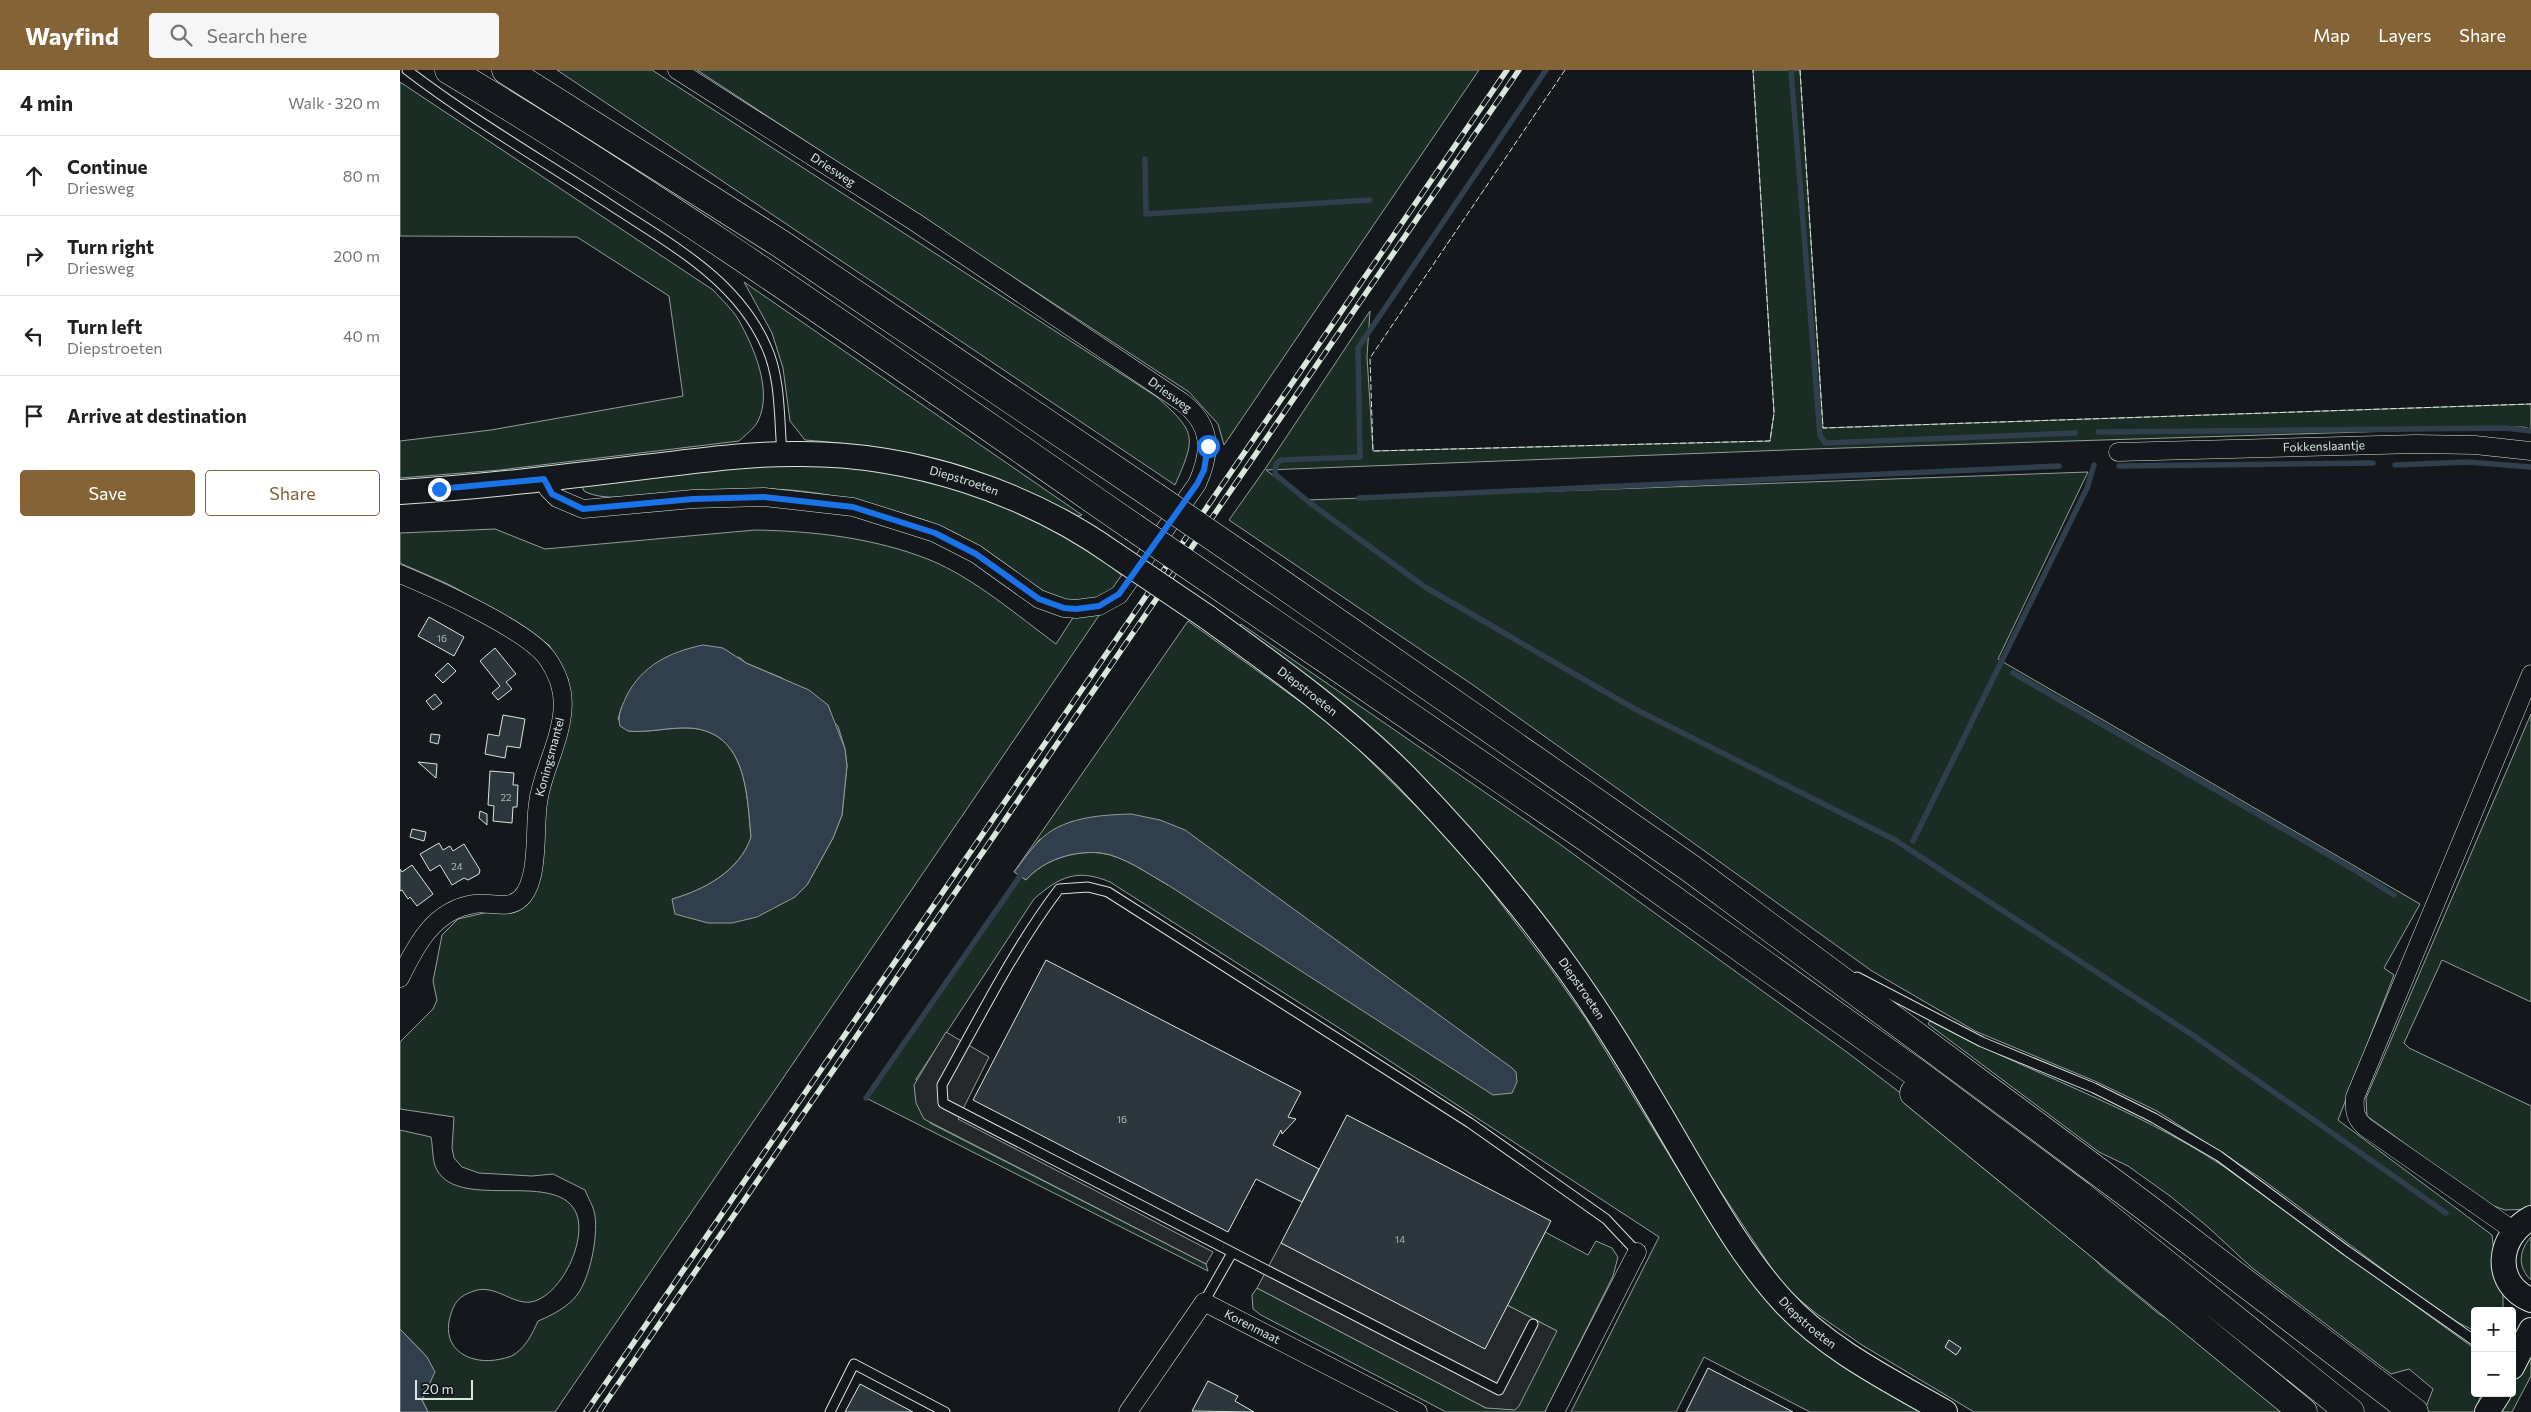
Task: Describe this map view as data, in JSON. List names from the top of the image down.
{
  "streets": {
    "street": [
      "Driesweg",
      "Fokkenslaantje",
      "Diepstroeten",
      "Koningsmantel",
      "Korenmaat"
    ]
  },
  "crossings": [
    ["Driesweg", "Diepstroeten"]
  ],
  "house_numbers": [
    "16",
    "22",
    "24",
    "16",
    "14"
  ],
  "scale_bar": "20 m",
  "page": {
    "header": "Wayfind",
    "search": "Search here",
    "nav": ["Map", "Layers", "Share"],
    "heading": ["4 min", "Walk · 320 m"],
    "list": [
      ["Continue", "Driesweg", "80 m"],
      ["Turn right", "Driesweg", "200 m"],
      ["Turn left", "Diepstroeten", "40 m"],
      "Arrive at destination"
    ],
    "buttons": ["Save", "Share"],
    "map_buttons": ["+", "−"],
    "scale": "20 m"
  }
}
